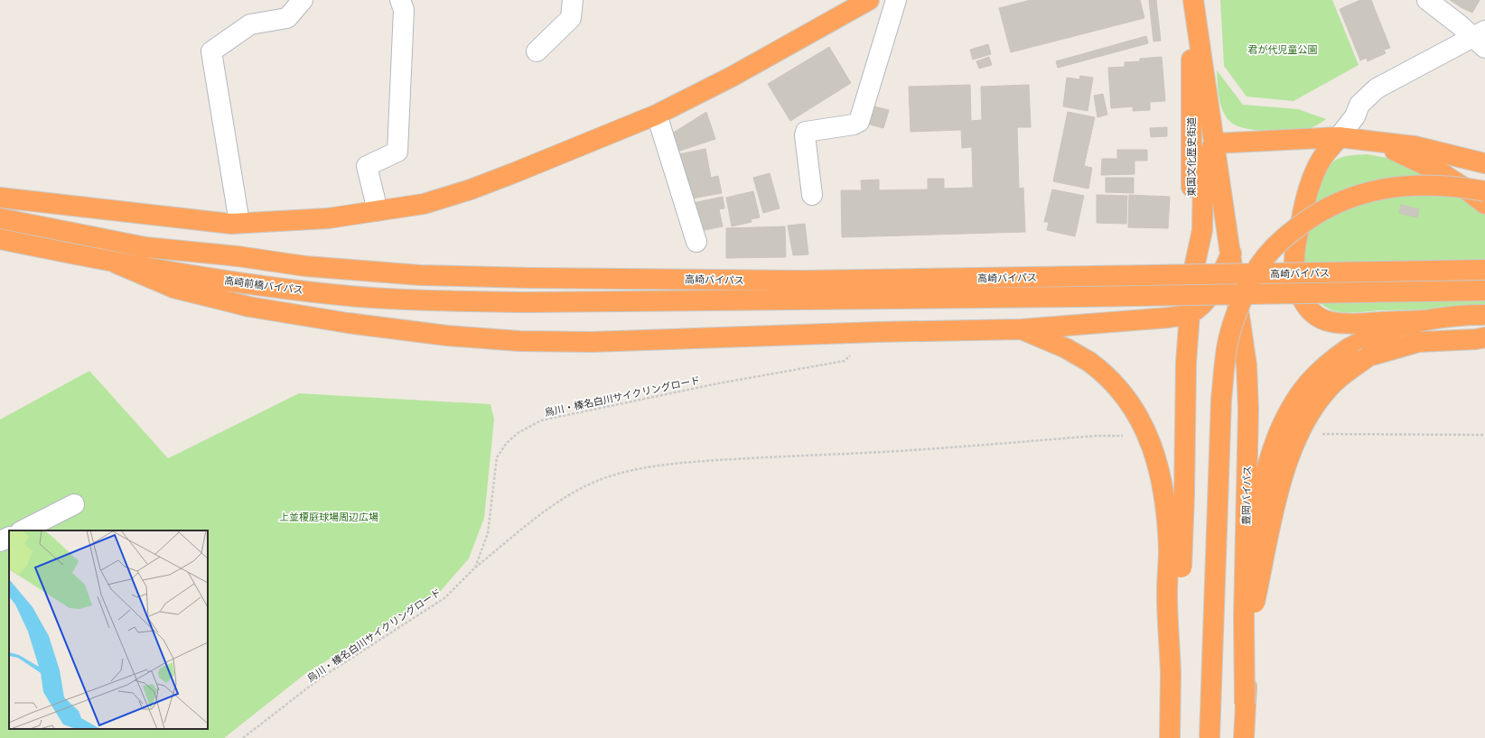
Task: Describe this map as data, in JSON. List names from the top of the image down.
{
  "streets": {
    "highway": [
      "東国文化歴史街道",
      "高崎バイパス",
      "高崎前橋バイパス",
      "豊岡バイパス"
    ],
    "path": ["烏川・榛名白川サイクリングロード"]
  },
  "crossings": [
    ["東国文化歴史街道", "豊岡バイパス"],
    ["高崎バイパス", "高崎前橋バイパス"]
  ],
  "parks": ["君が代児童公園", "上並榎庭球場周辺広場"]
}
